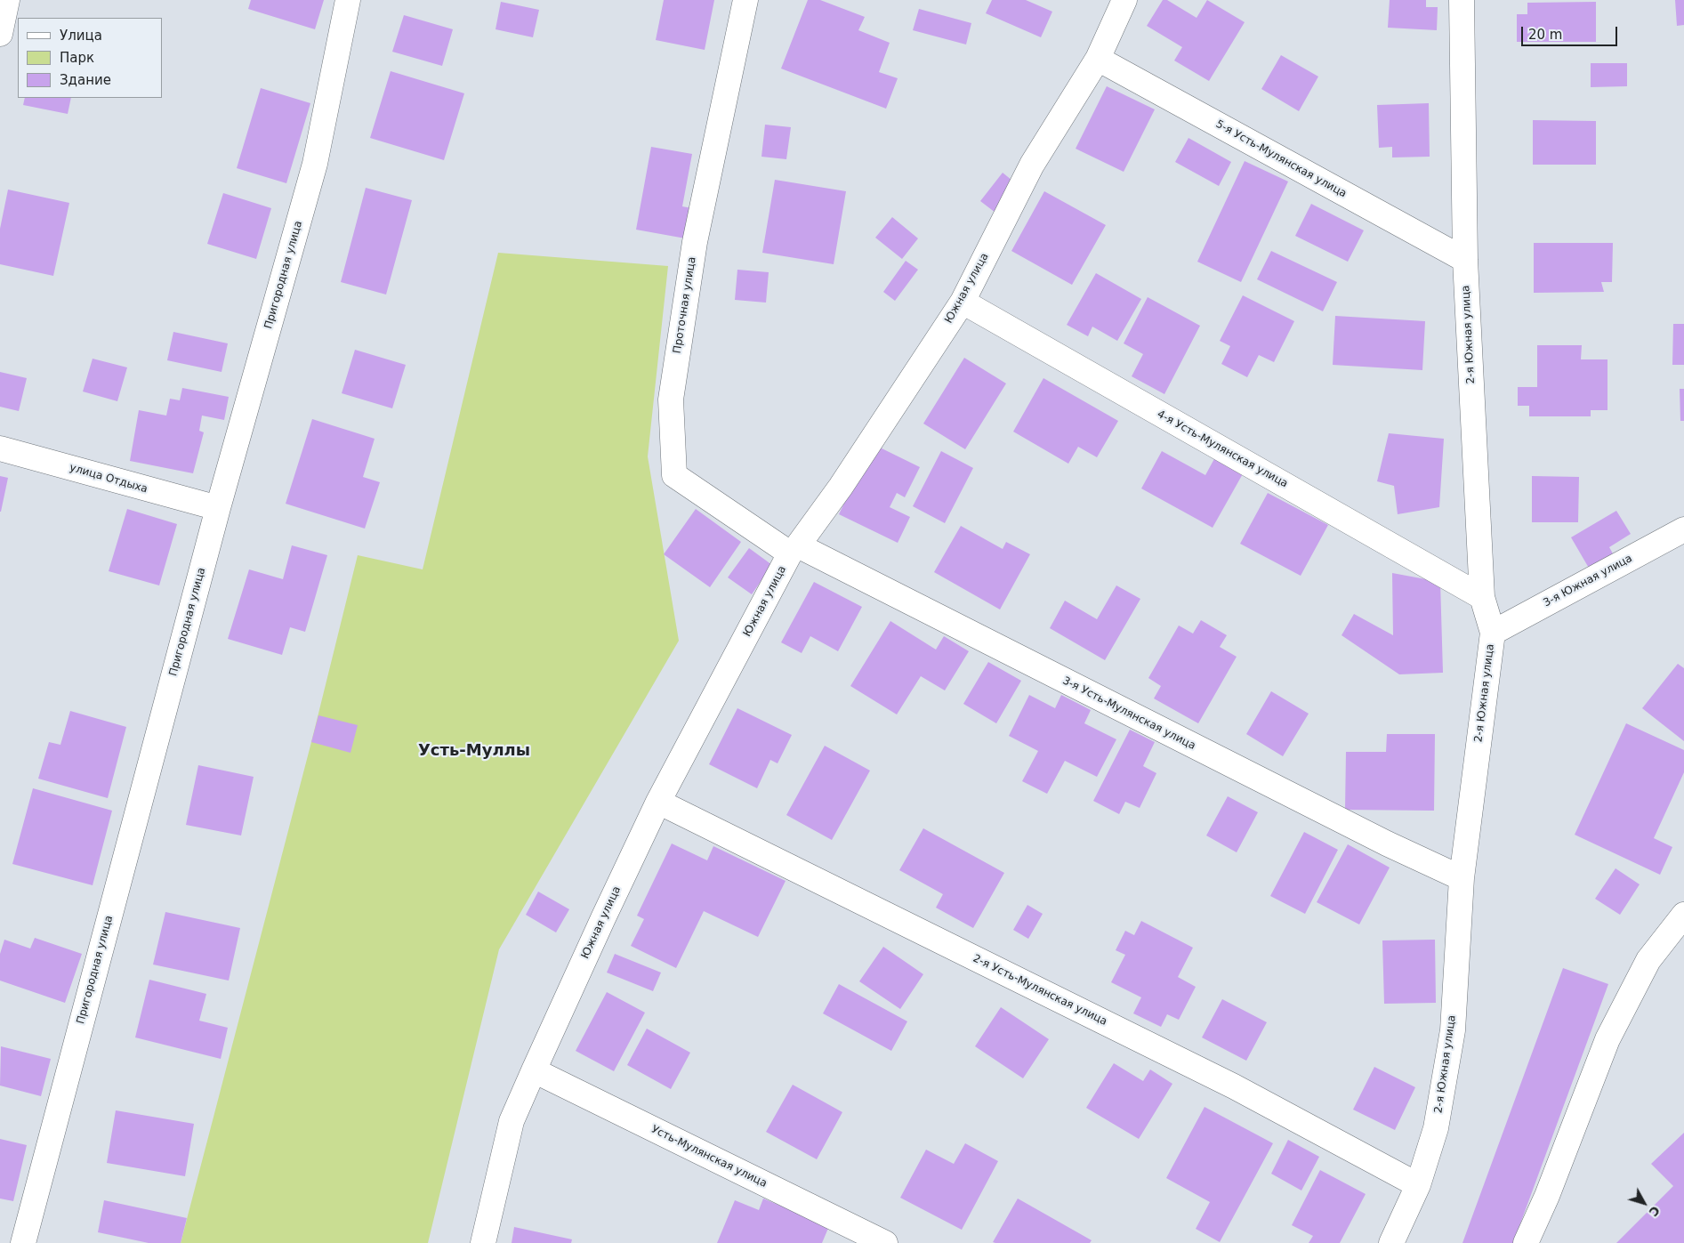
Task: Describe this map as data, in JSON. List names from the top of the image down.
{
  "streets": {
    "street": [
      "5-я Усть-Мулянская улица",
      "Пригородная улица",
      "Южная улица",
      "Проточная улица",
      "2-я Южная улица",
      "4-я Усть-Мулянская улица",
      "улица Отдыха",
      "3-я Южная улица",
      "3-я Усть-Мулянская улица",
      "2-я Усть-Мулянская улица",
      "Усть-Мулянская улица"
    ]
  },
  "crossings": [
    ["5-я Усть-Мулянская улица", "Южная улица"],
    ["5-я Усть-Мулянская улица", "2-я Южная улица"],
    ["Пригородная улица", "улица Отдыха"],
    ["Южная улица", "Проточная улица"],
    ["Южная улица", "4-я Усть-Мулянская улица"],
    ["Южная улица", "3-я Усть-Мулянская улица"],
    ["Южная улица", "2-я Усть-Мулянская улица"],
    ["Южная улица", "Усть-Мулянская улица"],
    ["Проточная улица", "3-я Усть-Мулянская улица"],
    ["2-я Южная улица", "4-я Усть-Мулянская улица"],
    ["2-я Южная улица", "3-я Южная улица"],
    ["2-я Южная улица", "3-я Усть-Мулянская улица"],
    ["2-я Южная улица", "2-я Усть-Мулянская улица"]
  ],
  "districts": ["Усть-Муллы"],
  "legend": ["Улица", "Парк", "Здание"],
  "scale_bar": "20 m",
  "north": "bottom right"
}
